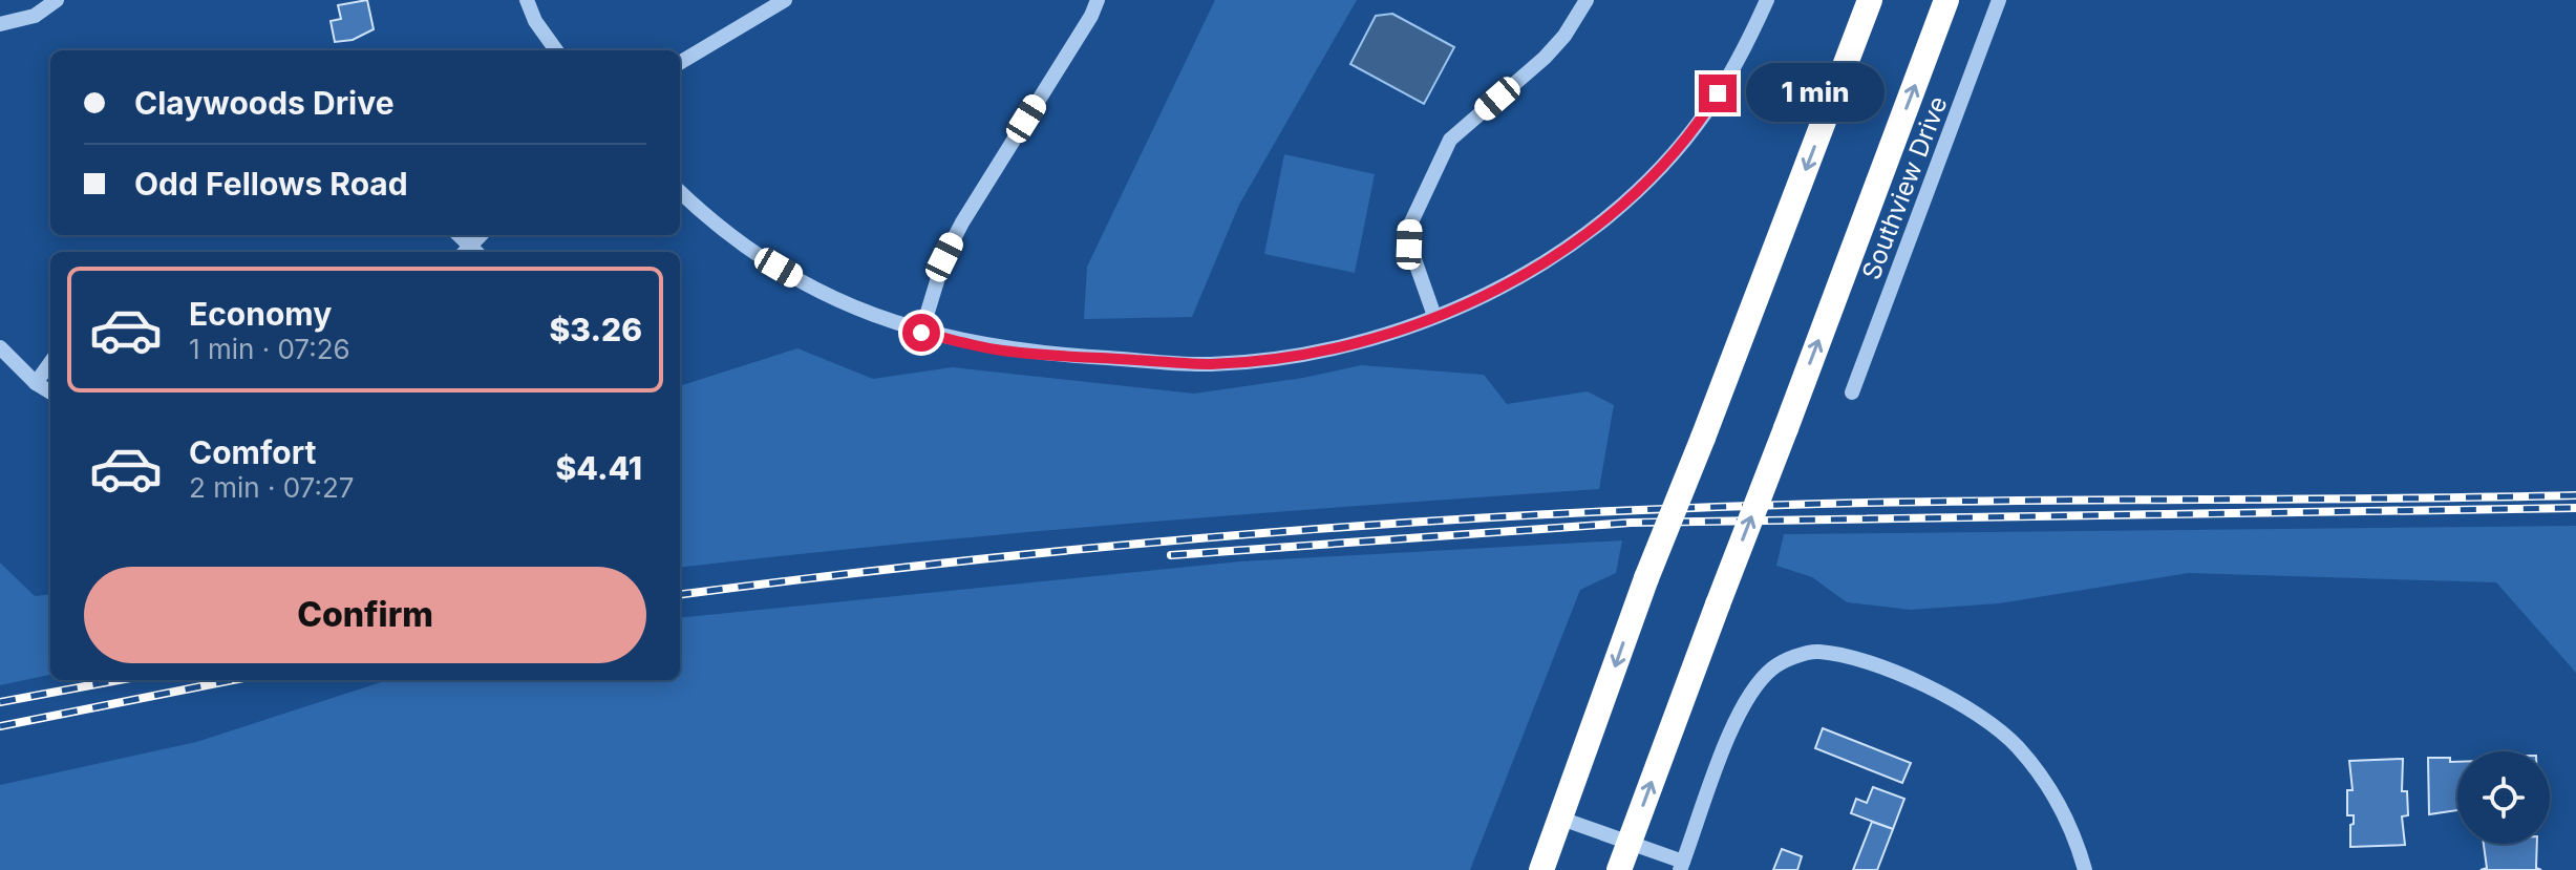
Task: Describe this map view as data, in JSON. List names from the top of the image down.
{
  "streets": {
    "street": ["Southview Drive"]
  },
  "page": {
    "banner": ["Claywoods Drive", "Odd Fellows Road"],
    "bubble": "1 min",
    "list": [
      {
        "name": "Economy",
        "note": "1 min · 07:26",
        "value": "$3.26"
      },
      {
        "name": "Comfort",
        "note": "2 min · 07:27",
        "value": "$4.41"
      }
    ],
    "buttons": "Confirm"
  }
}
